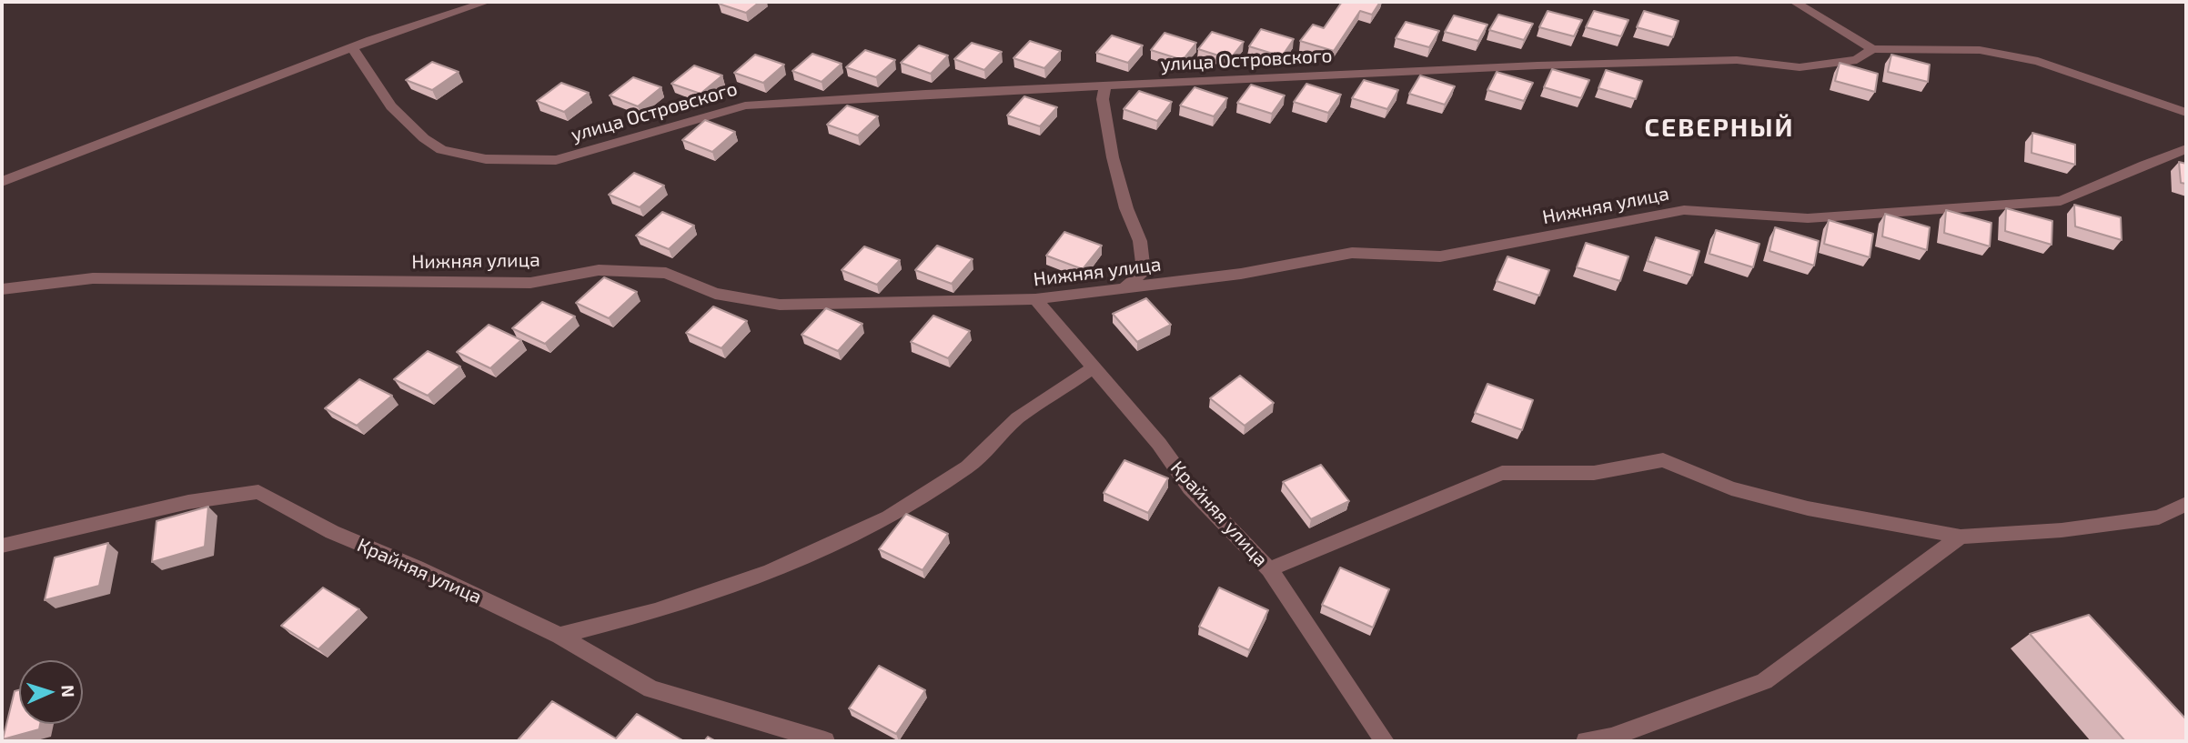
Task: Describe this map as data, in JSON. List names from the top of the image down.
{
  "streets": {
    "street": ["улица Островского", "Нижняя улица", "Крайняя улица"]
  },
  "crossings": [
    ["Нижняя улица", "Крайняя улица"]
  ],
  "districts": ["СЕВЕРНЫЙ"],
  "north": "right"
}
